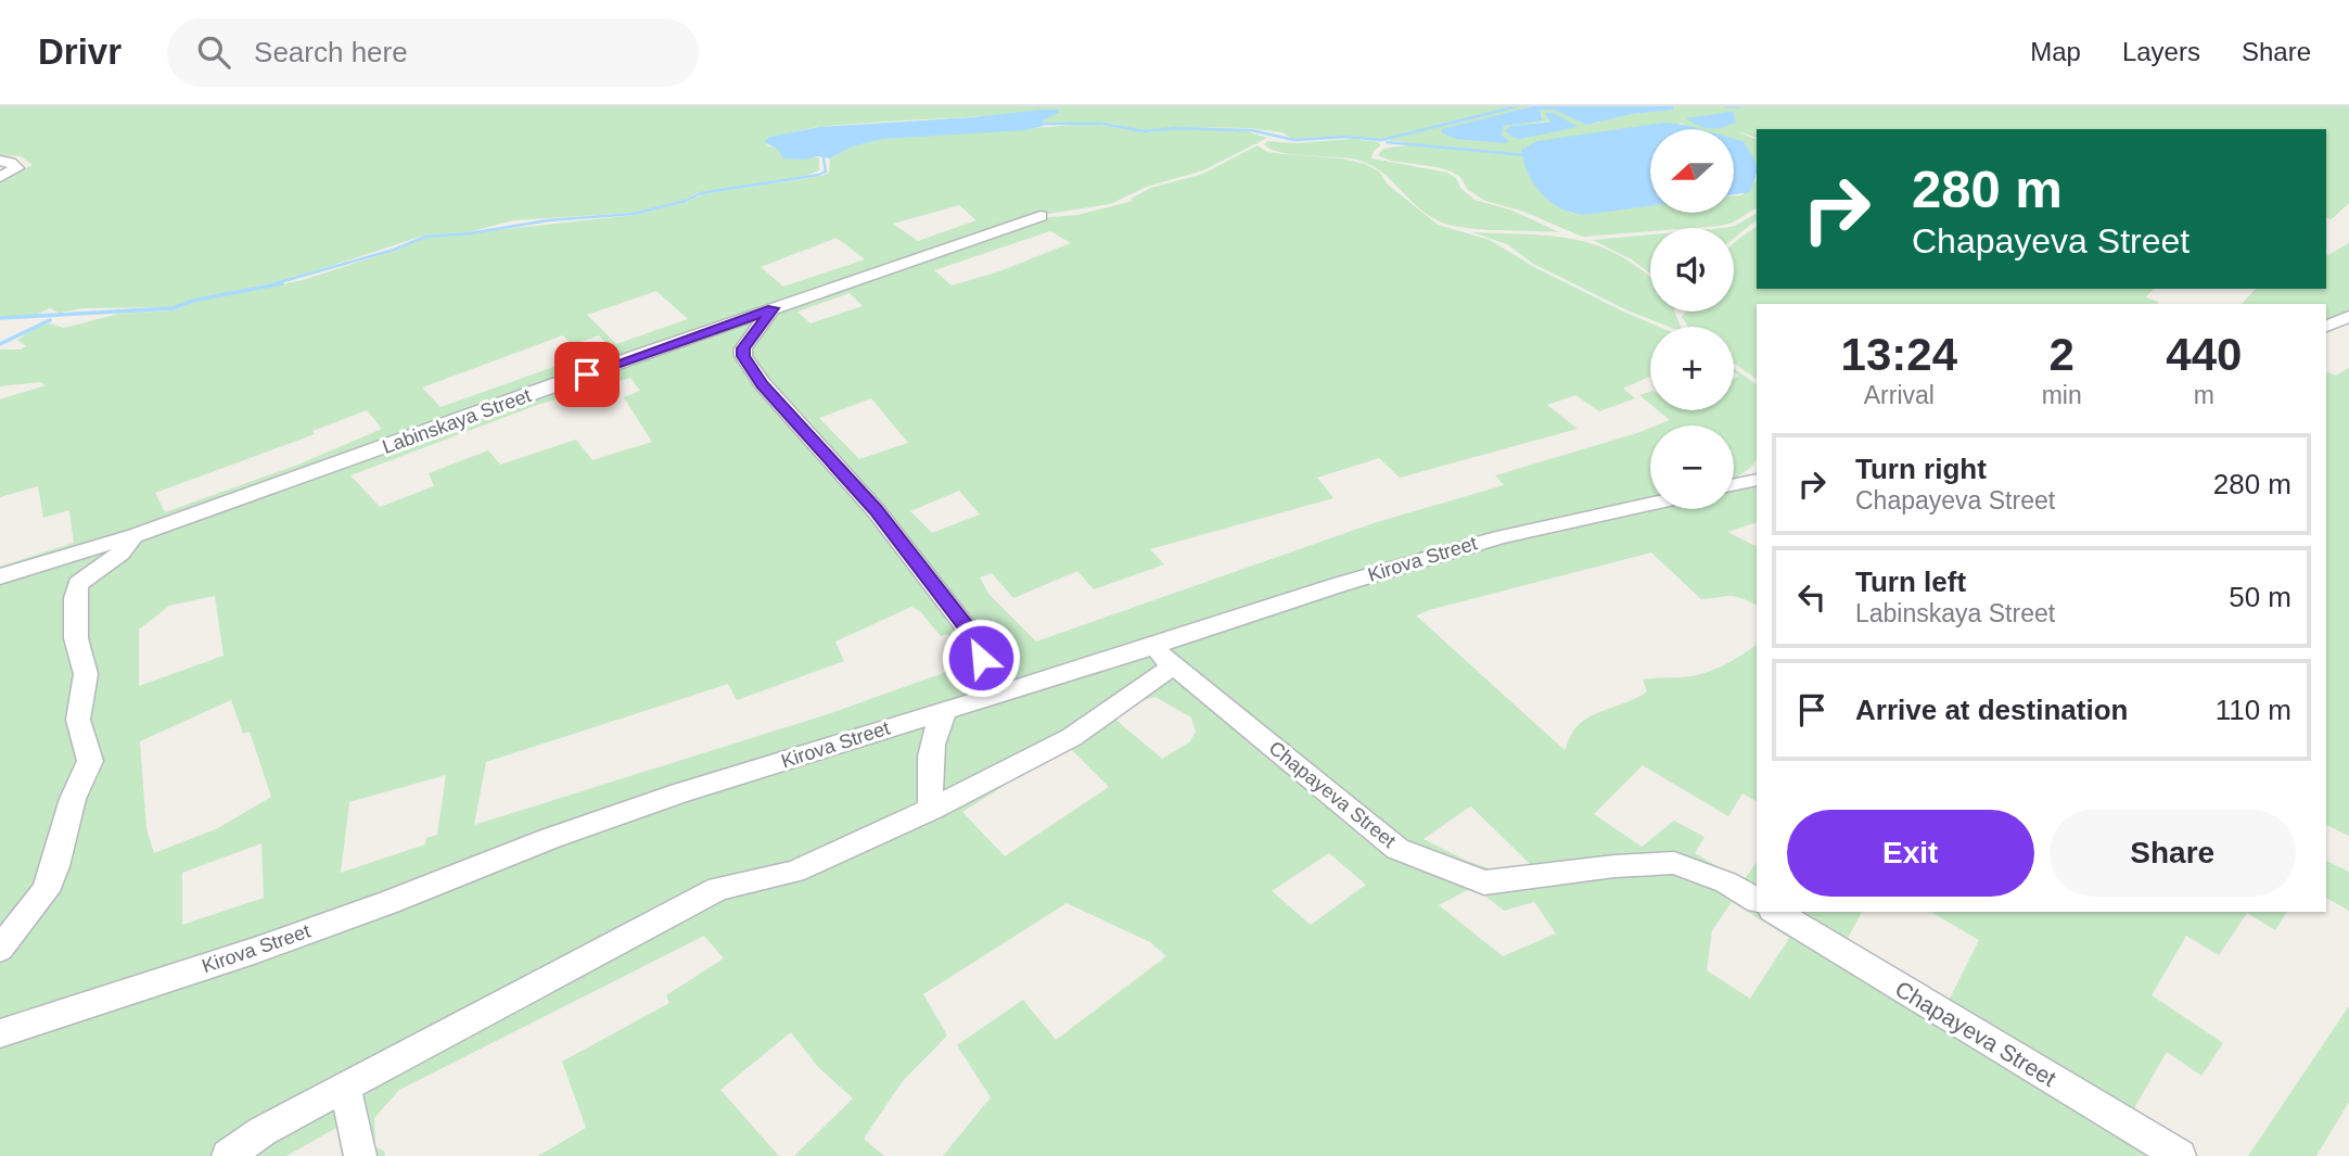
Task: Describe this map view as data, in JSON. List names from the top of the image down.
{
  "streets": {
    "street": ["Labinskaya Street", "Kirova Street", "Chapayeva Street"]
  },
  "crossings": [
    ["Kirova Street", "Chapayeva Street"]
  ],
  "north": "left",
  "page": {
    "header": "Drivr",
    "search": "Search here",
    "nav": ["Map", "Layers", "Share"],
    "map_buttons": ["+", "−"],
    "turn": ["280 m", "Chapayeva Street"],
    "eta": [
      "13:24",
      "Arrival",
      "2",
      "min",
      "440",
      "m"
    ],
    "list": [
      {
        "name": "Turn right",
        "note": "Chapayeva Street",
        "value": "280 m"
      },
      {
        "name": "Turn left",
        "note": "Labinskaya Street",
        "value": "50 m"
      },
      {
        "name": "Arrive at destination",
        "value": "110 m"
      }
    ],
    "buttons": ["Exit", "Share"]
  }
}
